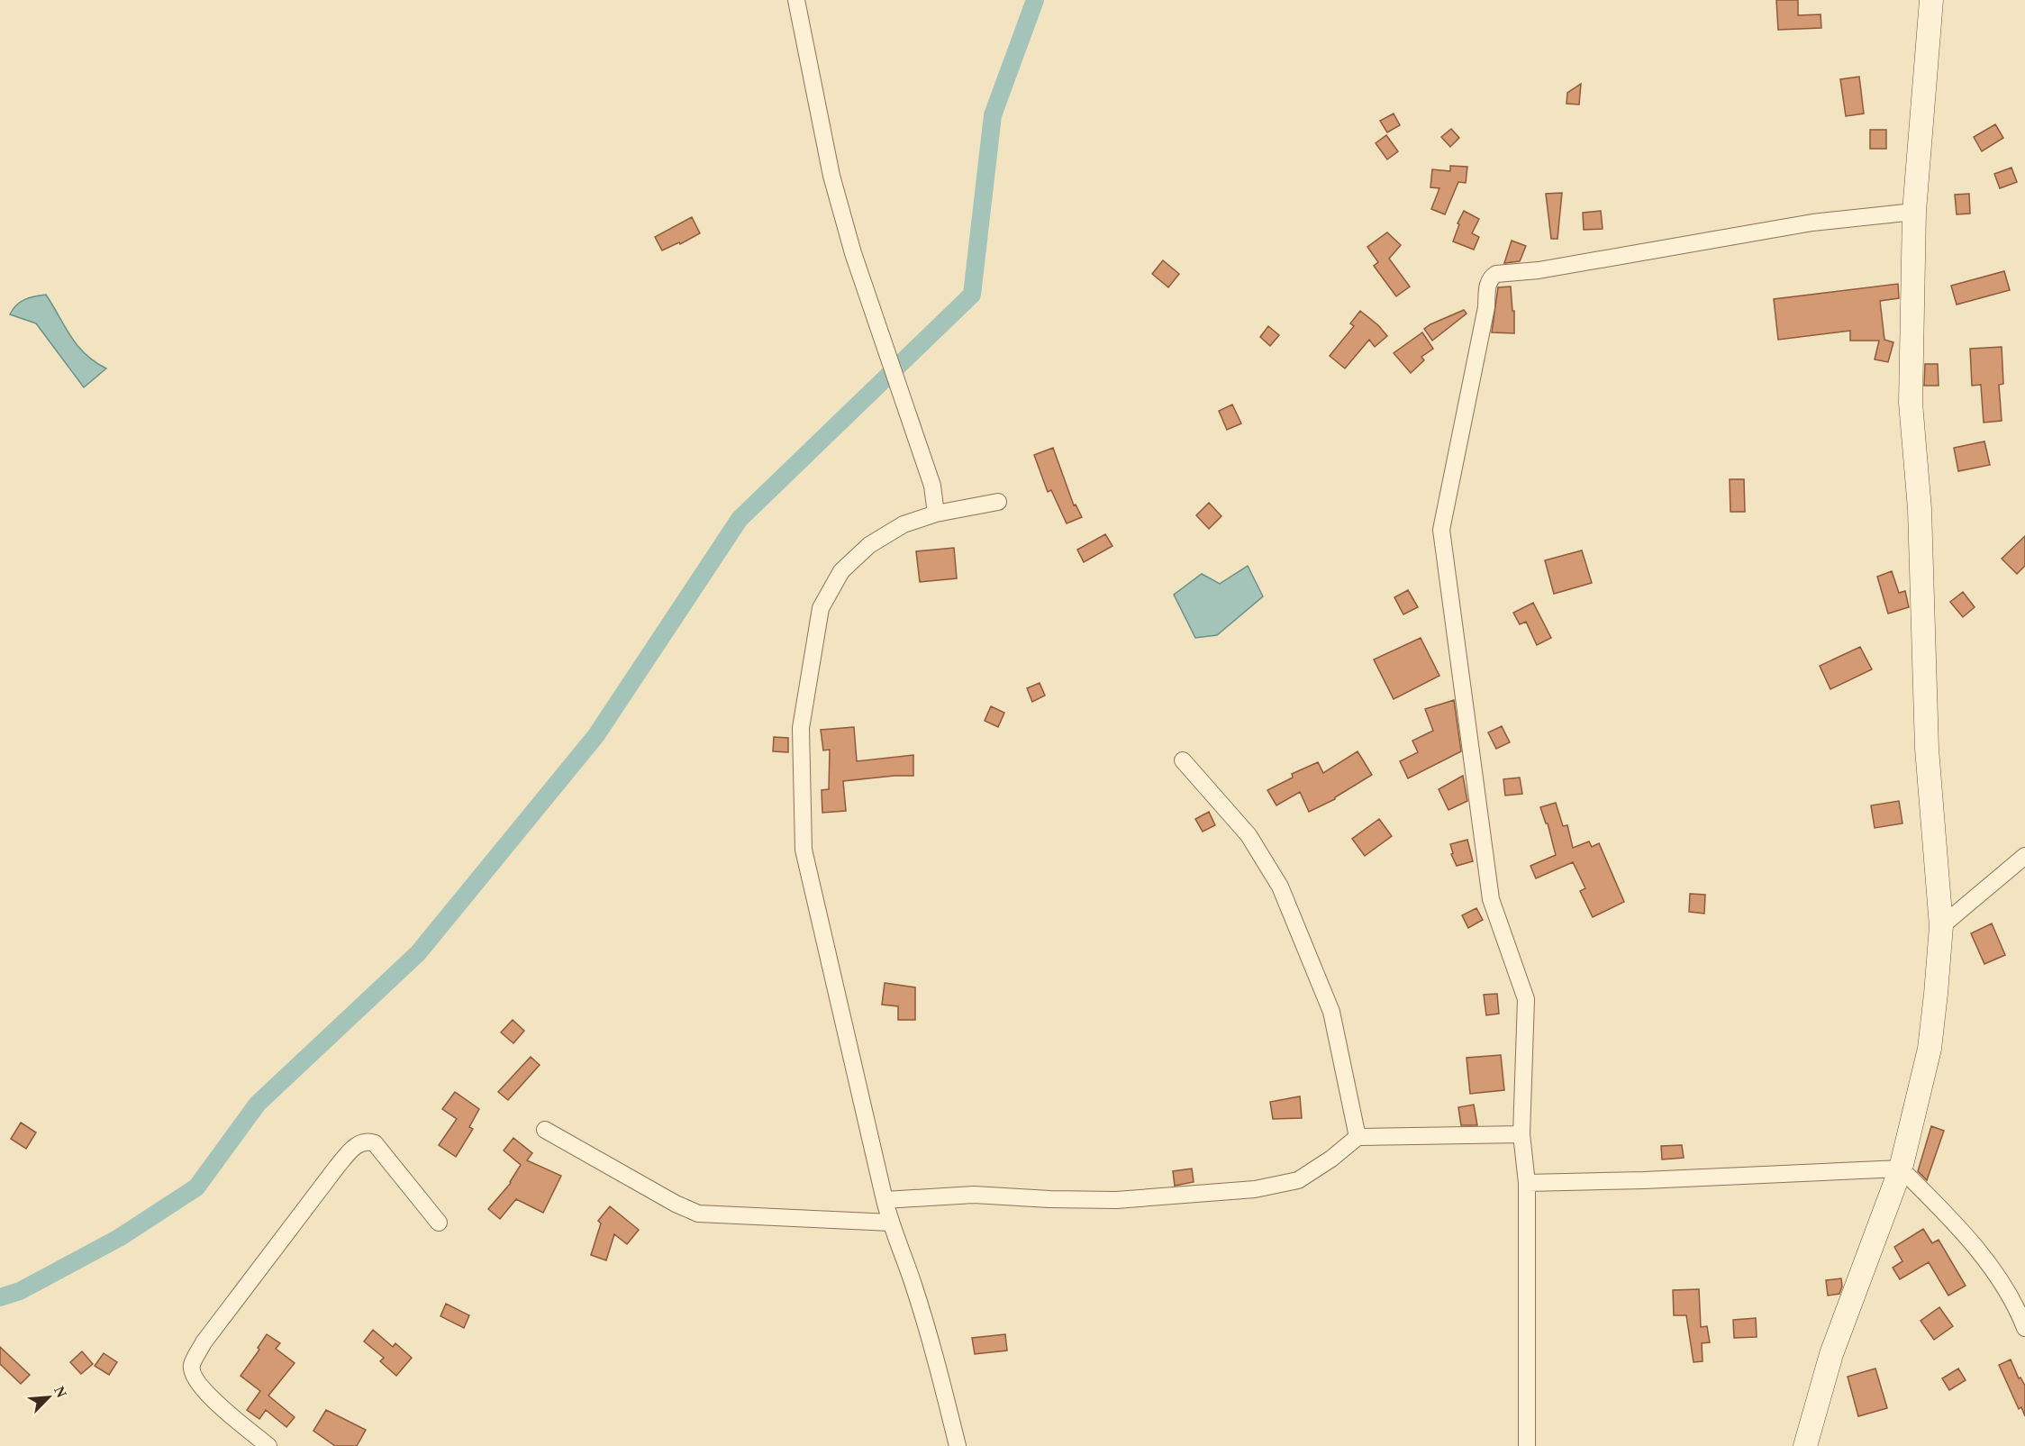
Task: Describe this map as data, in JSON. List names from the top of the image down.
{
  "north": "top right"
}
